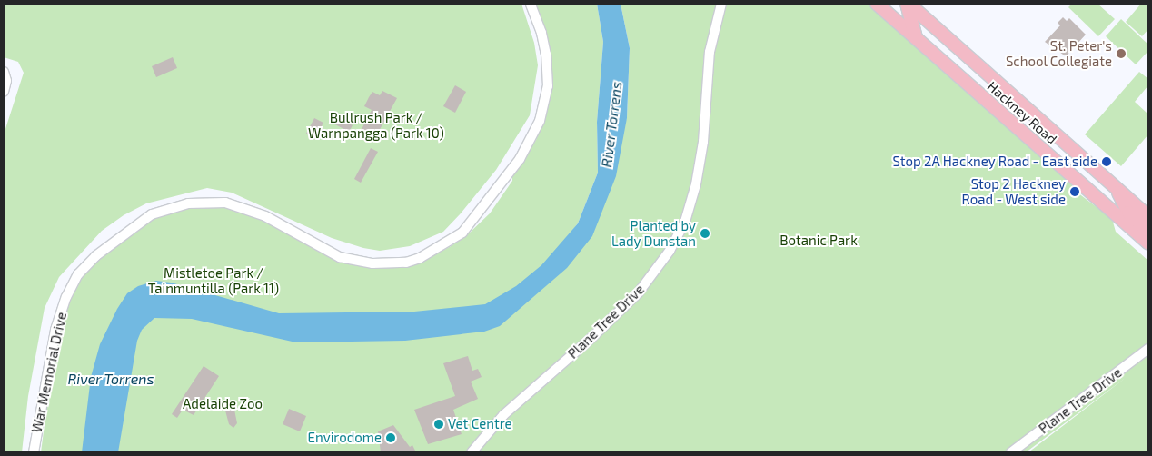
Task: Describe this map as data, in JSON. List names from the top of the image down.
{
  "streets": {
    "highway": ["Hackney Road"],
    "street": ["Plane Tree Drive", "War Memorial Drive"]
  },
  "water": ["River Torrens"],
  "parks": [
    "Bullrush Park / Warnpangga (Park 10)",
    "Botanic Park",
    "Mistletoe Park / Tainmuntilla (Park 11)",
    "Adelaide Zoo"
  ],
  "places": [
    "St. Peter's School Collegiate",
    "Stop 2A Hackney Road - East side",
    "Stop 2 Hackney Road - West side",
    "Planted by Lady Dunstan",
    "Vet Centre",
    "Envirodome"
  ]
}
